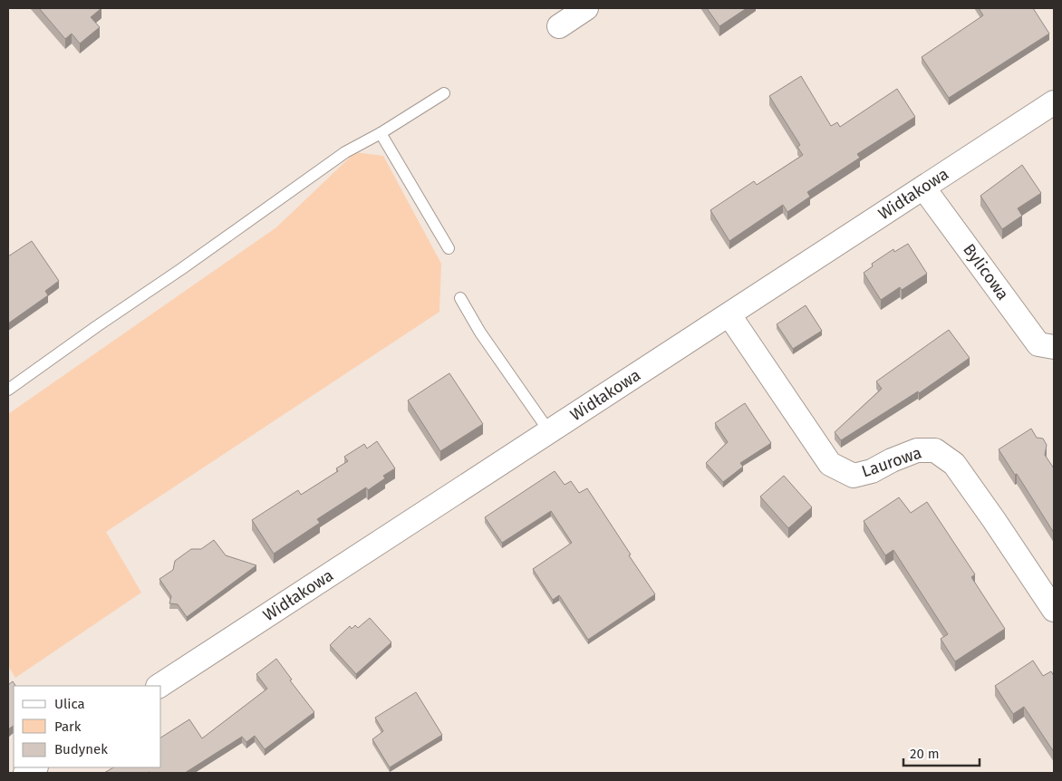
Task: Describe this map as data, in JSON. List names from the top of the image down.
{
  "streets": {
    "street": ["Widłakowa", "Bylicowa", "Laurowa"]
  },
  "crossings": [
    ["Widłakowa", "Bylicowa"],
    ["Widłakowa", "Laurowa"]
  ],
  "legend": ["Ulica", "Park", "Budynek"],
  "scale_bar": "20 m"
}
